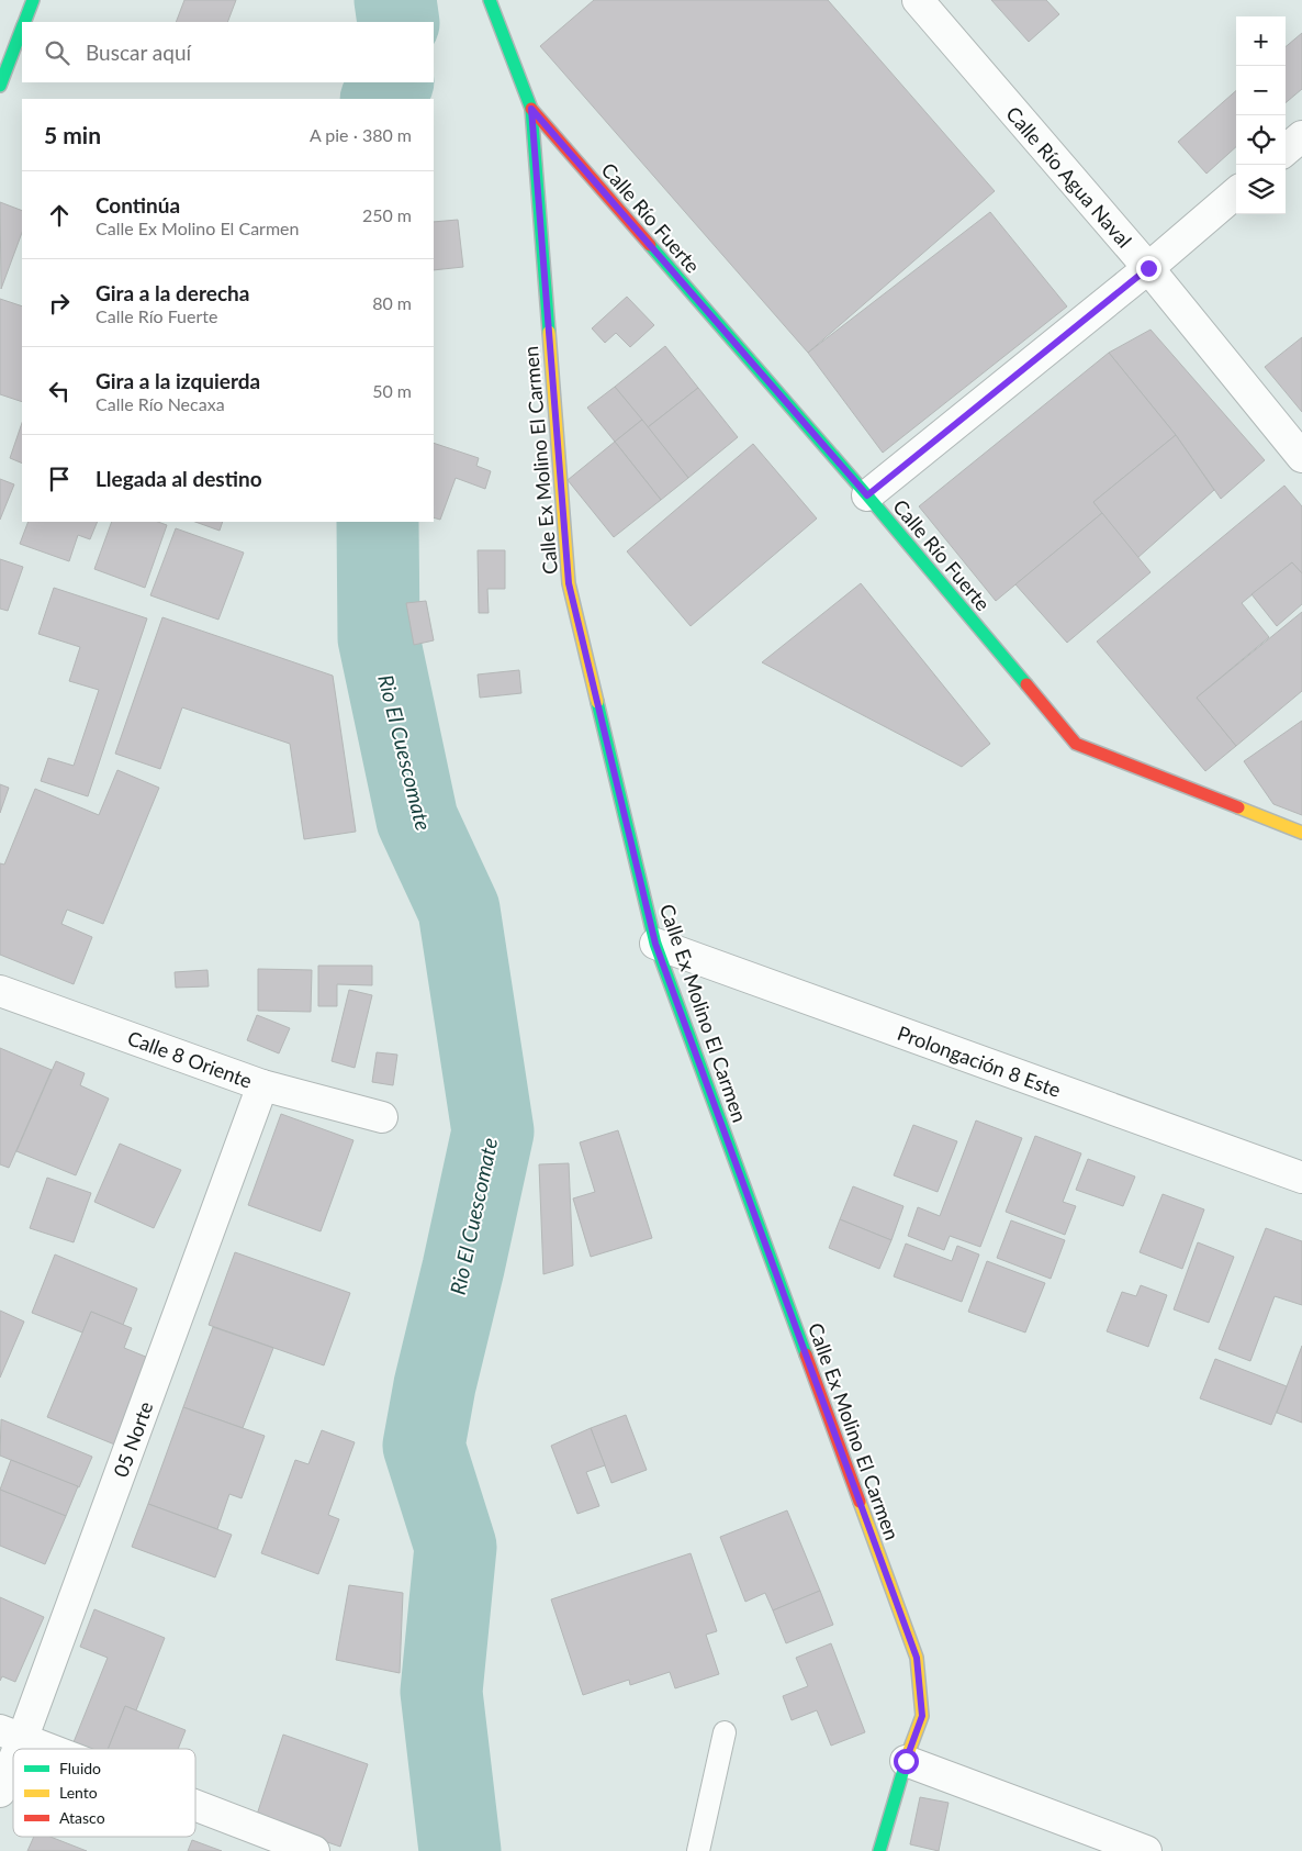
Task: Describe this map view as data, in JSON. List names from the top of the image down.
{
  "streets": {
    "main road": ["Calle Río Fuerte", "Calle Ex Molino El Carmen"],
    "street": [
      "Calle Río Agua Naval",
      "Calle 8 Oriente",
      "Prolongación 8 Este",
      "05 Norte"
    ]
  },
  "crossings": [
    ["Calle Río Fuerte", "Calle Ex Molino El Carmen"],
    ["Calle Ex Molino El Carmen", "Prolongación 8 Este"],
    ["Calle 8 Oriente", "05 Norte"]
  ],
  "water": ["Rio El Cuescomate"],
  "legend": ["Fluido", "Lento", "Atasco"],
  "page": {
    "map_buttons": ["+", "−"],
    "search": "Buscar aquí",
    "heading": ["5 min", "A pie · 380 m"],
    "list": [
      ["Continúa", "Calle Ex Molino El Carmen", "250 m"],
      ["Gira a la derecha", "Calle Río Fuerte", "80 m"],
      ["Gira a la izquierda", "Calle Río Necaxa", "50 m"],
      "Llegada al destino"
    ]
  }
}
